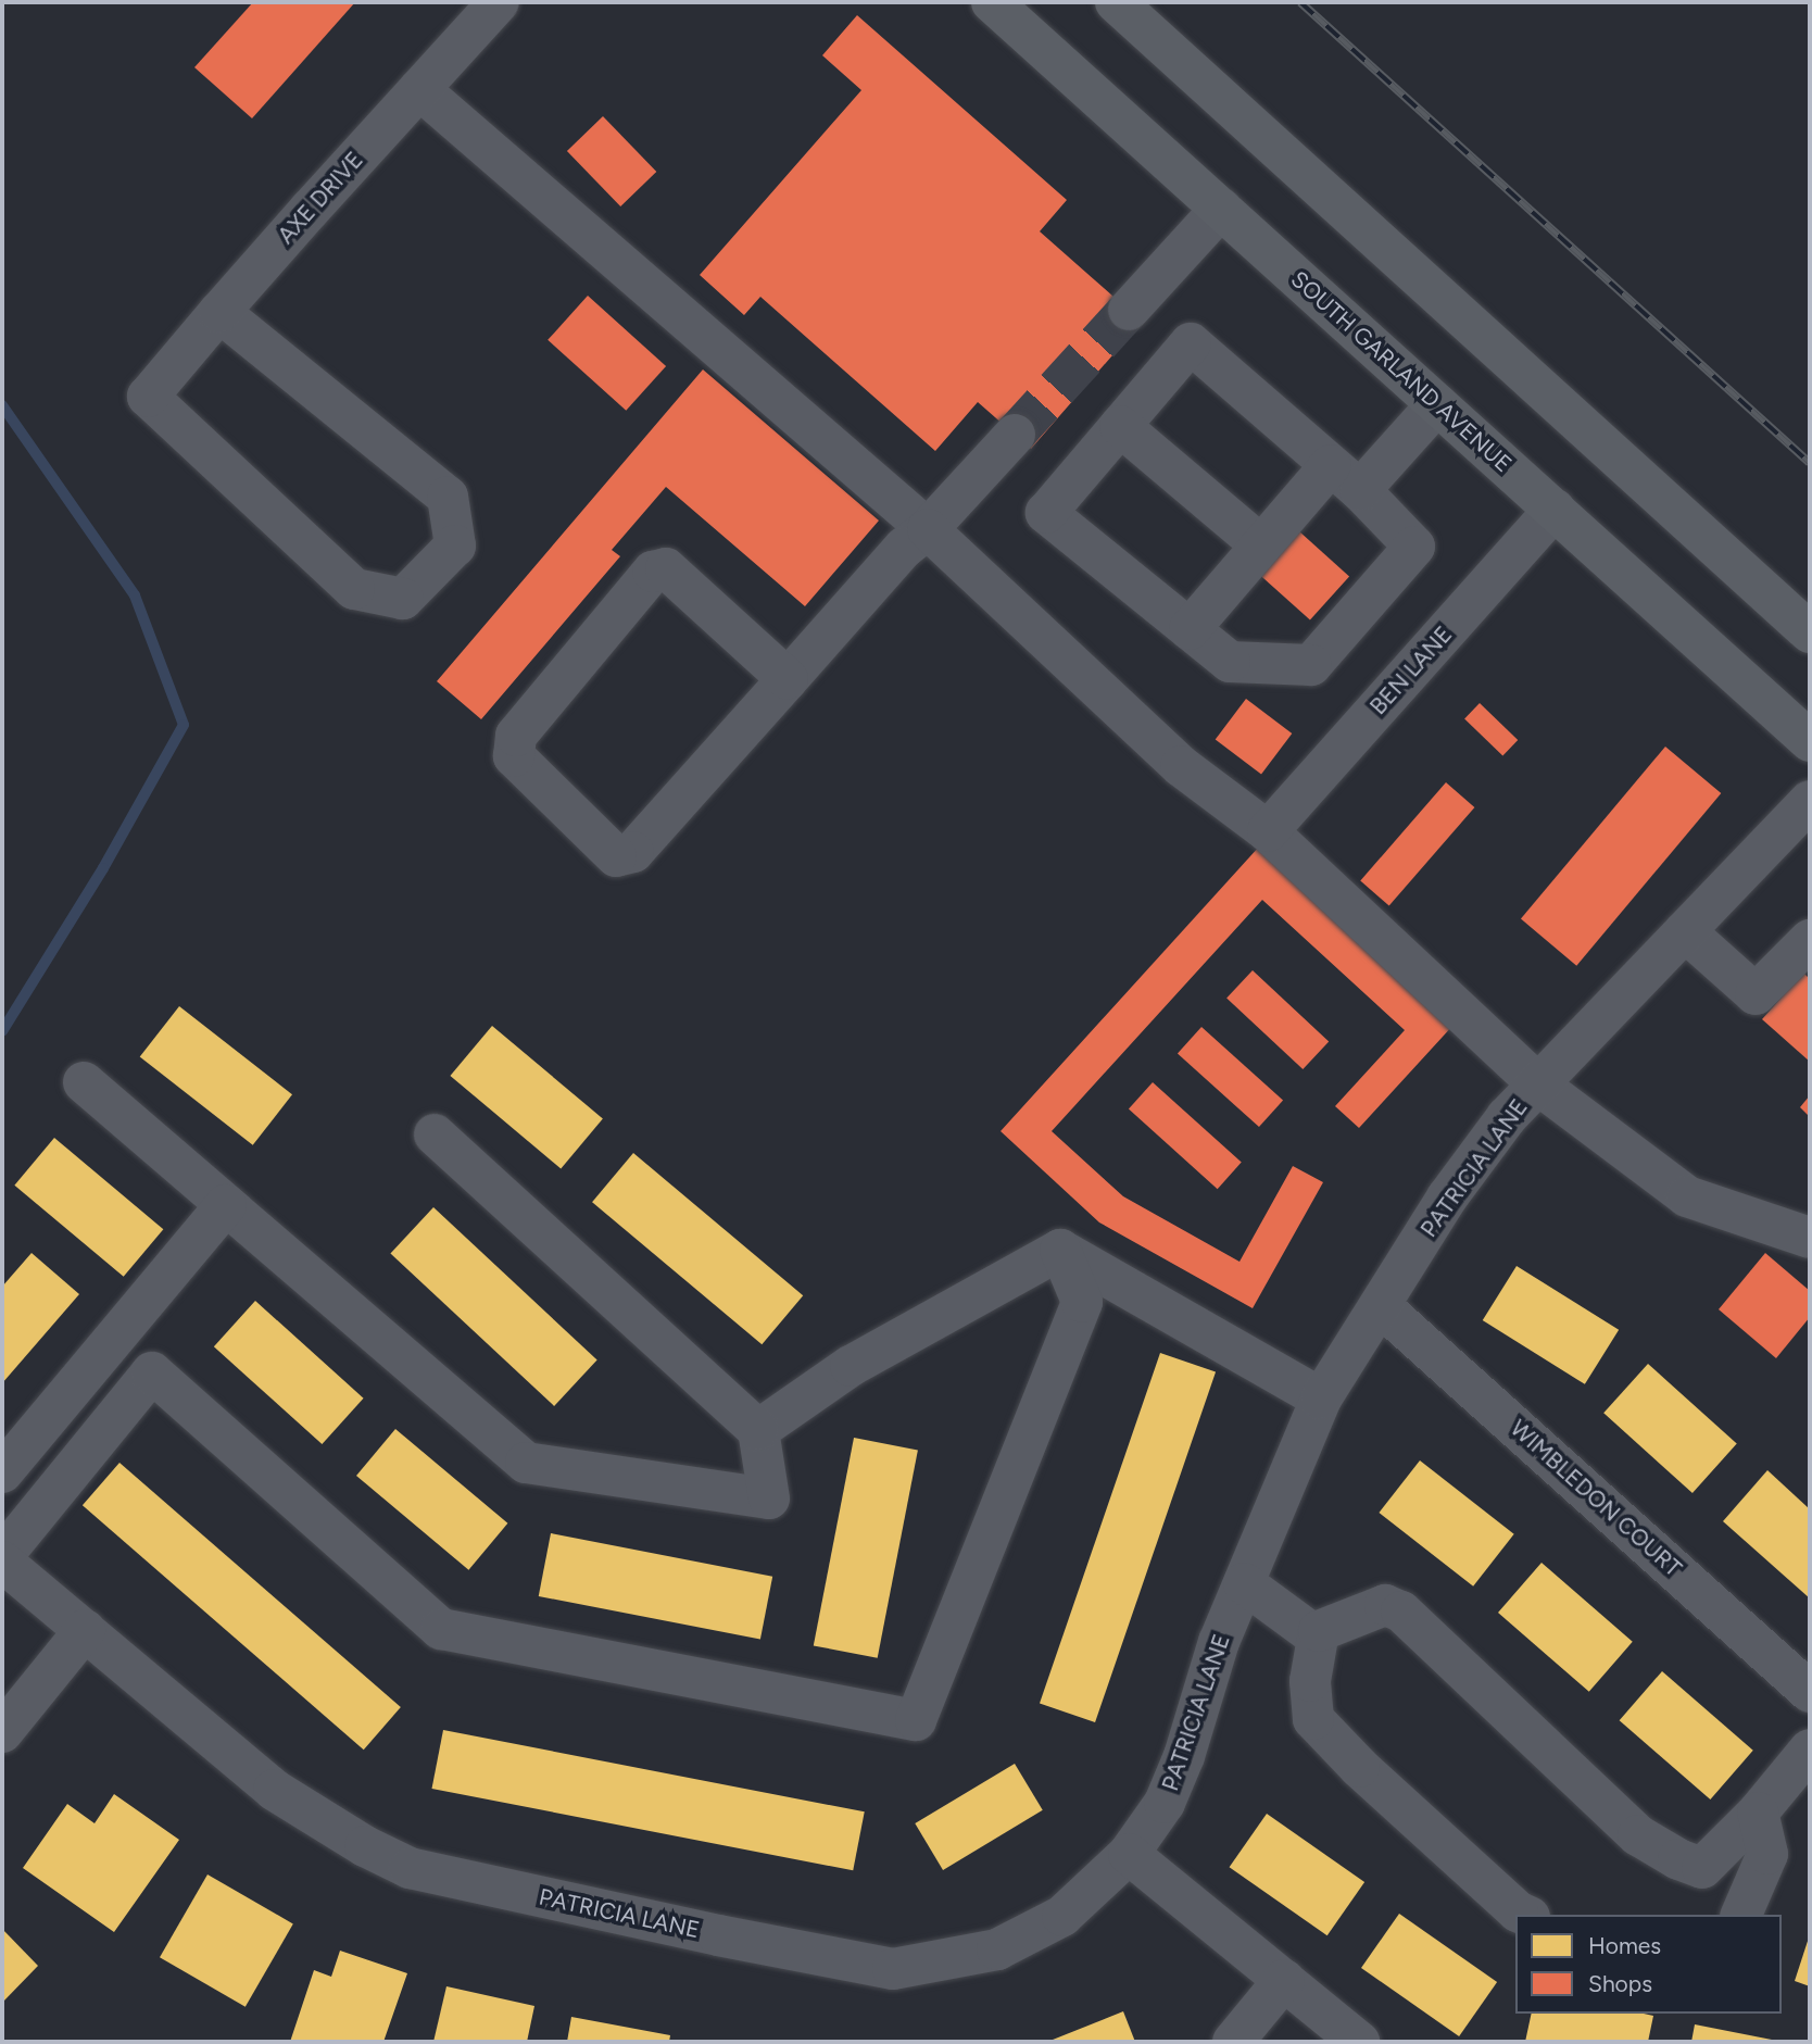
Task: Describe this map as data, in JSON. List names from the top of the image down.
{
  "streets": {
    "main road": ["SOUTH GARLAND AVENUE"],
    "street": [
      "AXE DRIVE",
      "BEN LANE",
      "PATRICIA LANE",
      "WIMBLEDON COURT"
    ]
  },
  "crossings": [
    ["SOUTH GARLAND AVENUE", "BEN LANE"],
    ["PATRICIA LANE", "WIMBLEDON COURT"]
  ],
  "legend": ["Homes", "Shops"]
}
